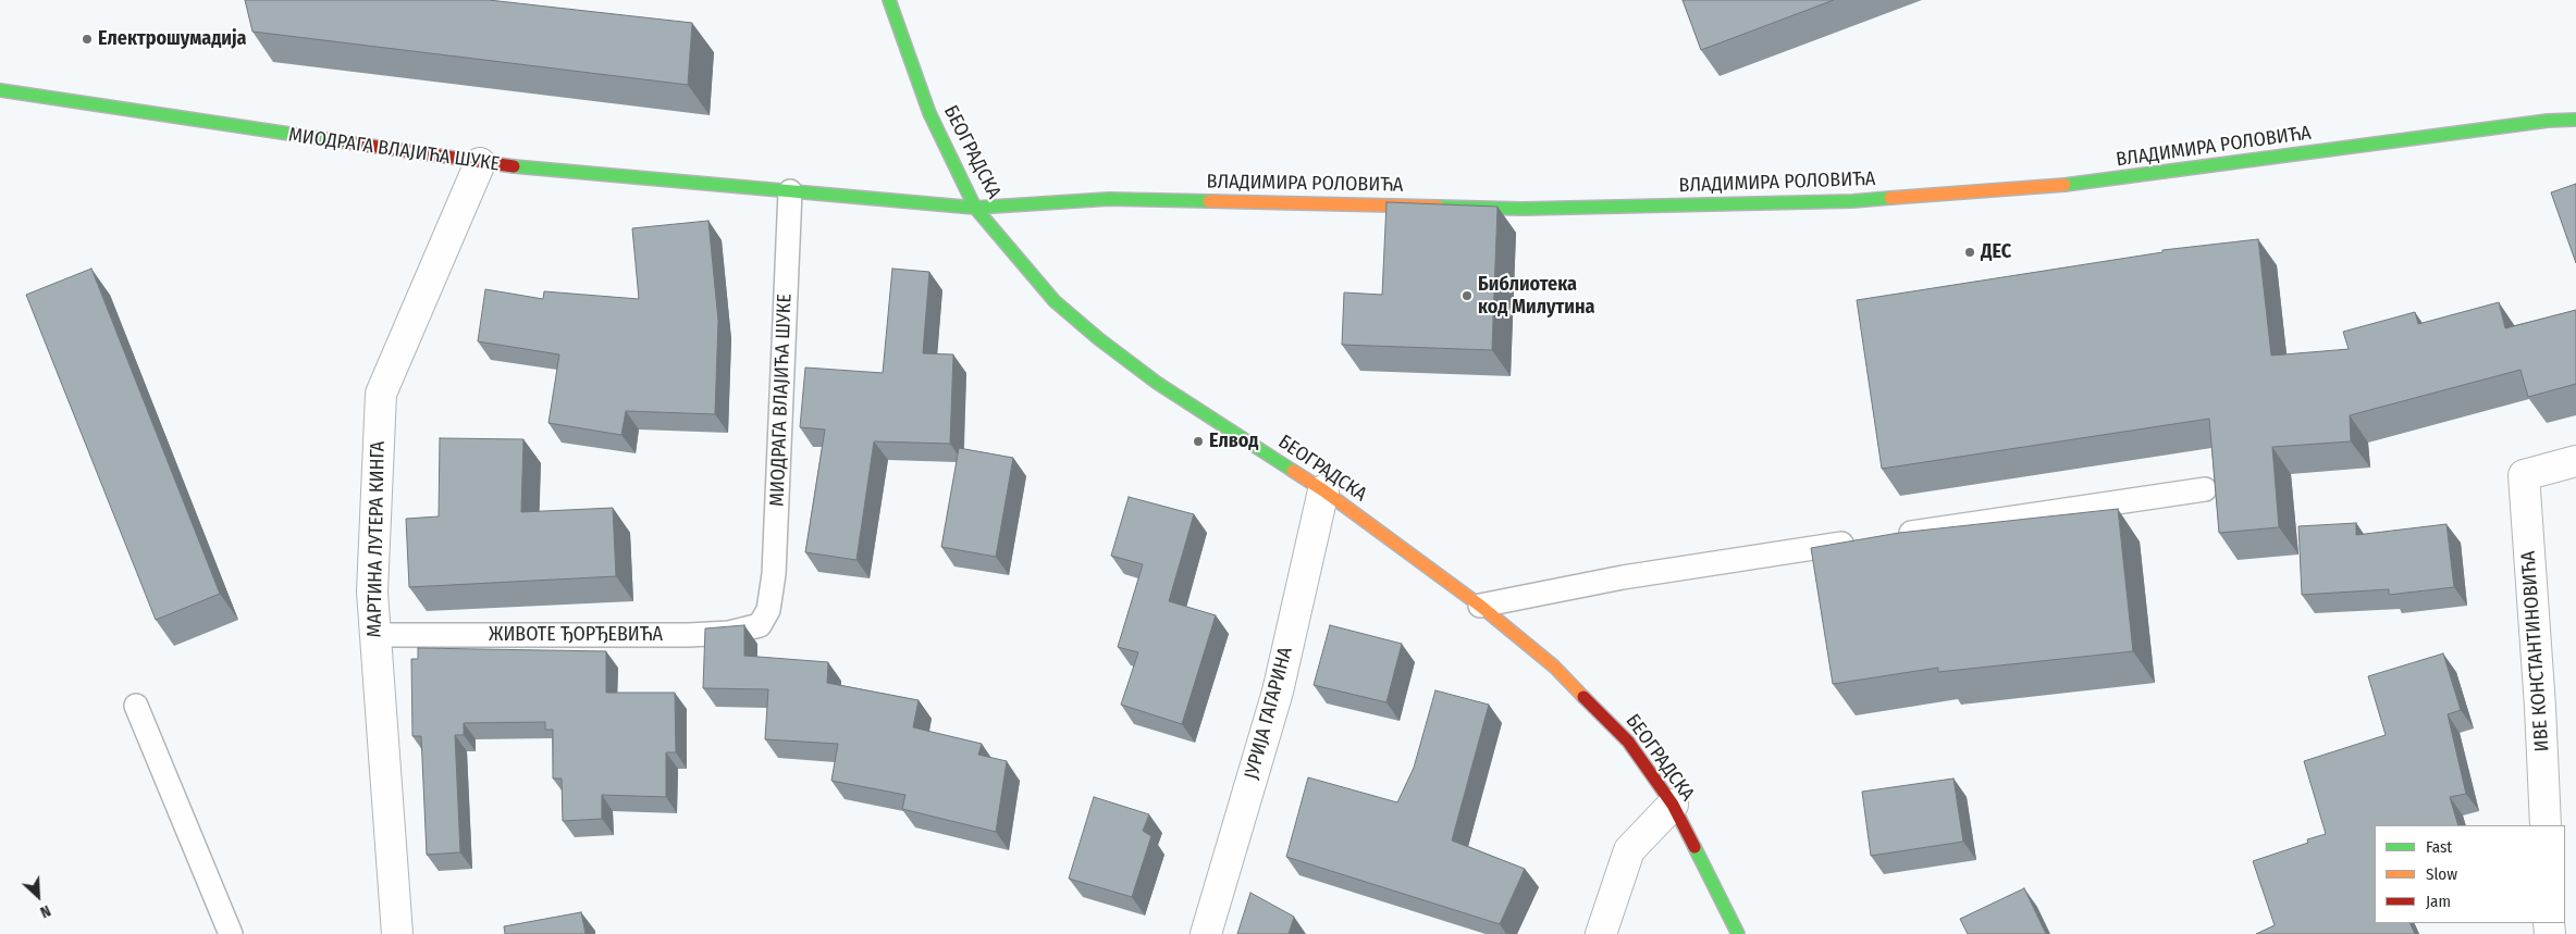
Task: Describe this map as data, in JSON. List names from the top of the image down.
{
  "streets": {
    "main road": ["ВЛАДИМИРА РОЛОВИЋА", "МИОДРАГА ВЛАЈИЋА ШУКЕ", "БЕОГРАДСКА"],
    "street": ["МАРТИНА ЛУТЕРА КИНГА", "ИВЕ КОНСТАНТИНОВИЋА", "ЈУРИЈА ГАГАРИНА"],
    "lane": ["ЖИВОТЕ ЂОРЂЕВИЋА"]
  },
  "crossings": [
    ["ВЛАДИМИРА РОЛОВИЋА", "МИОДРАГА ВЛАЈИЋА ШУКЕ"],
    ["ВЛАДИМИРА РОЛОВИЋА", "БЕОГРАДСКА"],
    ["МИОДРАГА ВЛАЈИЋА ШУКЕ", "БЕОГРАДСКА"],
    ["МИОДРАГА ВЛАЈИЋА ШУКЕ", "МАРТИНА ЛУТЕРА КИНГА"],
    ["МИОДРАГА ВЛАЈИЋА ШУКЕ", "ЖИВОТЕ ЂОРЂЕВИЋА"],
    ["БЕОГРАДСКА", "ЈУРИЈА ГАГАРИНА"],
    ["МАРТИНА ЛУТЕРА КИНГА", "ЖИВОТЕ ЂОРЂЕВИЋА"]
  ],
  "places": [
    "Електрошумадија",
    "ДЕС",
    "Библиотека код Милутина",
    "Елвод"
  ],
  "legend": ["Fast", "Slow", "Jam"],
  "north": "bottom right"
}
